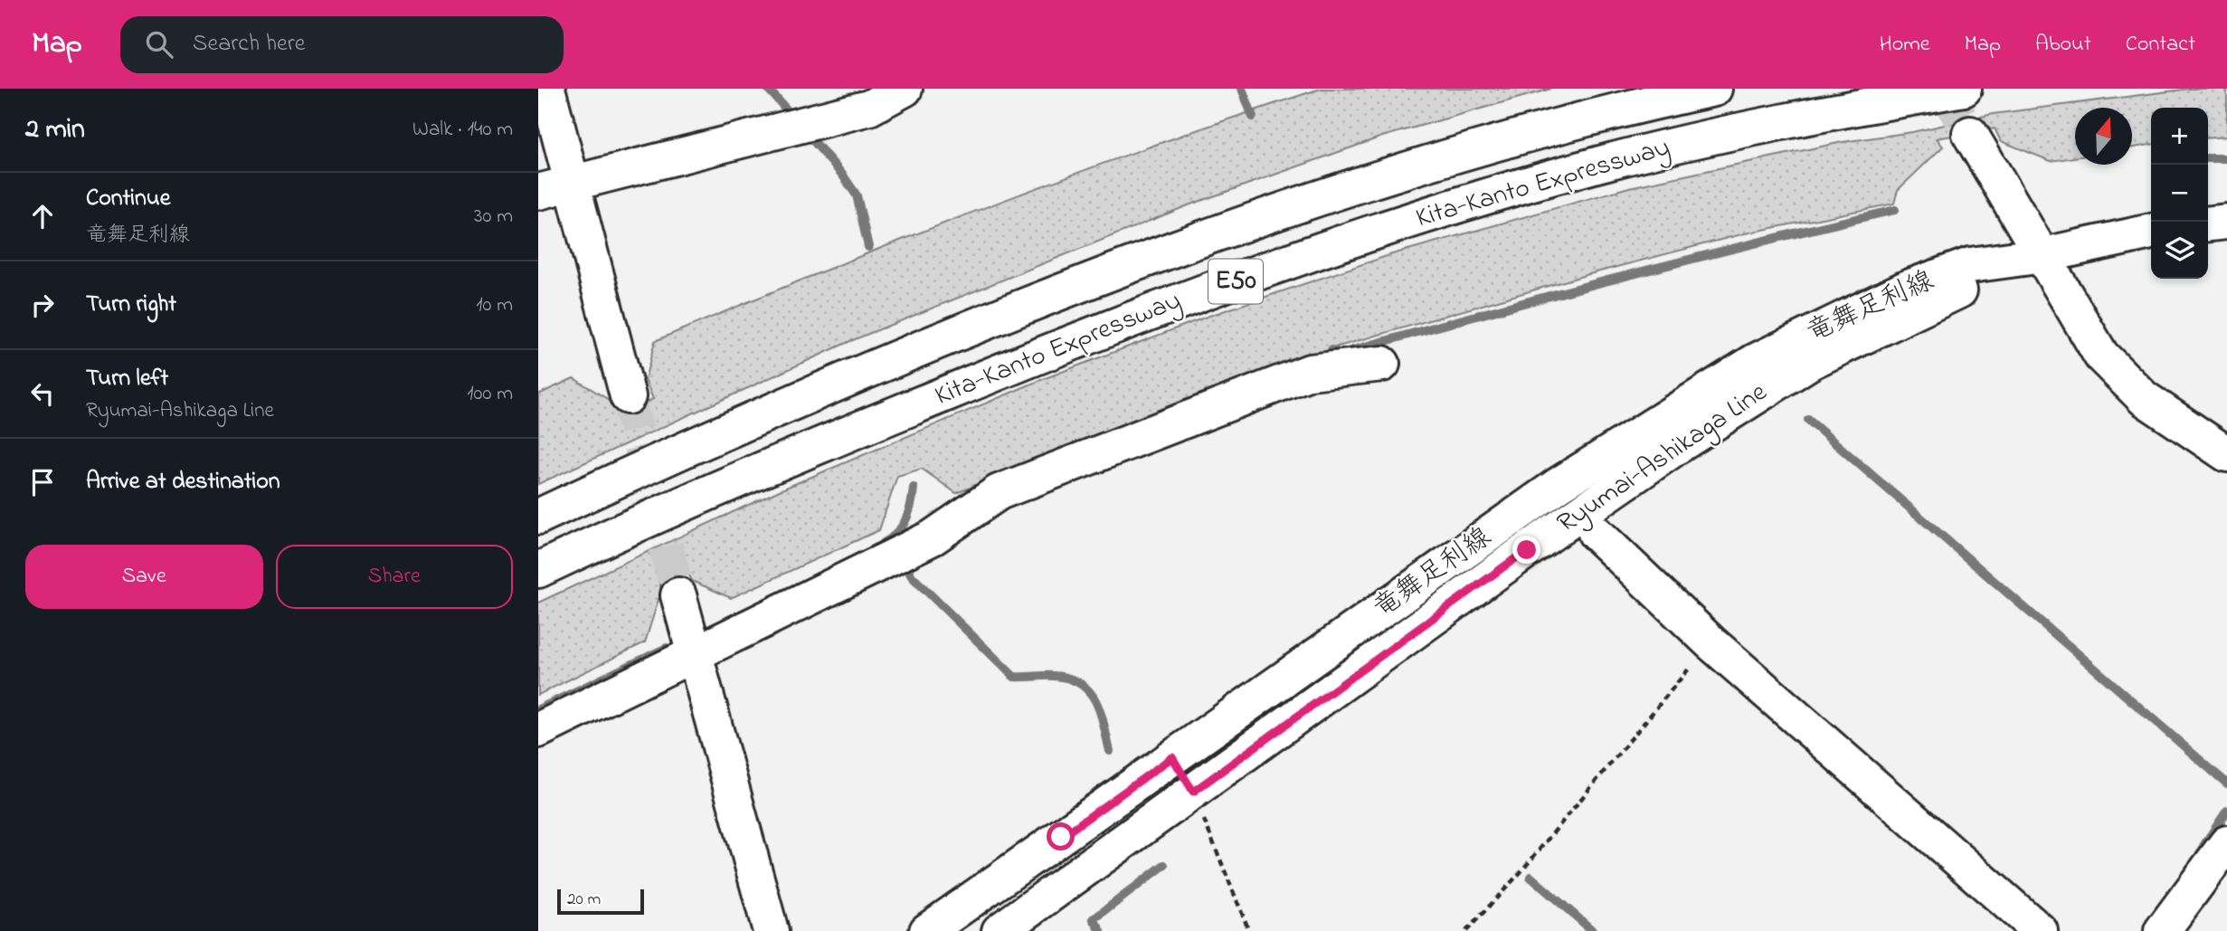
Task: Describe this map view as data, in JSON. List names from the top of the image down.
{
  "streets": {
    "main road": [
      "Kita-Kanto Expressway",
      "E50",
      "竜舞足利線",
      "Ryumai-Ashikaga Line"
    ]
  },
  "crossings": [
    ["竜舞足利線", "Ryumai-Ashikaga Line"]
  ],
  "scale_bar": "20 m",
  "north": "top",
  "page": {
    "header": "Map",
    "search": "Search here",
    "nav": [
      "Home",
      "Map",
      "About",
      "Contact"
    ],
    "heading": ["2 min", "Walk · 140 m"],
    "map_buttons": ["+", "−"],
    "list": [
      ["Continue", "竜舞足利線", "30 m"],
      ["Turn right", "10 m"],
      ["Turn left", "Ryumai-Ashikaga Line", "100 m"],
      "Arrive at destination"
    ],
    "buttons": ["Save", "Share"],
    "scale": "20 m"
  }
}
